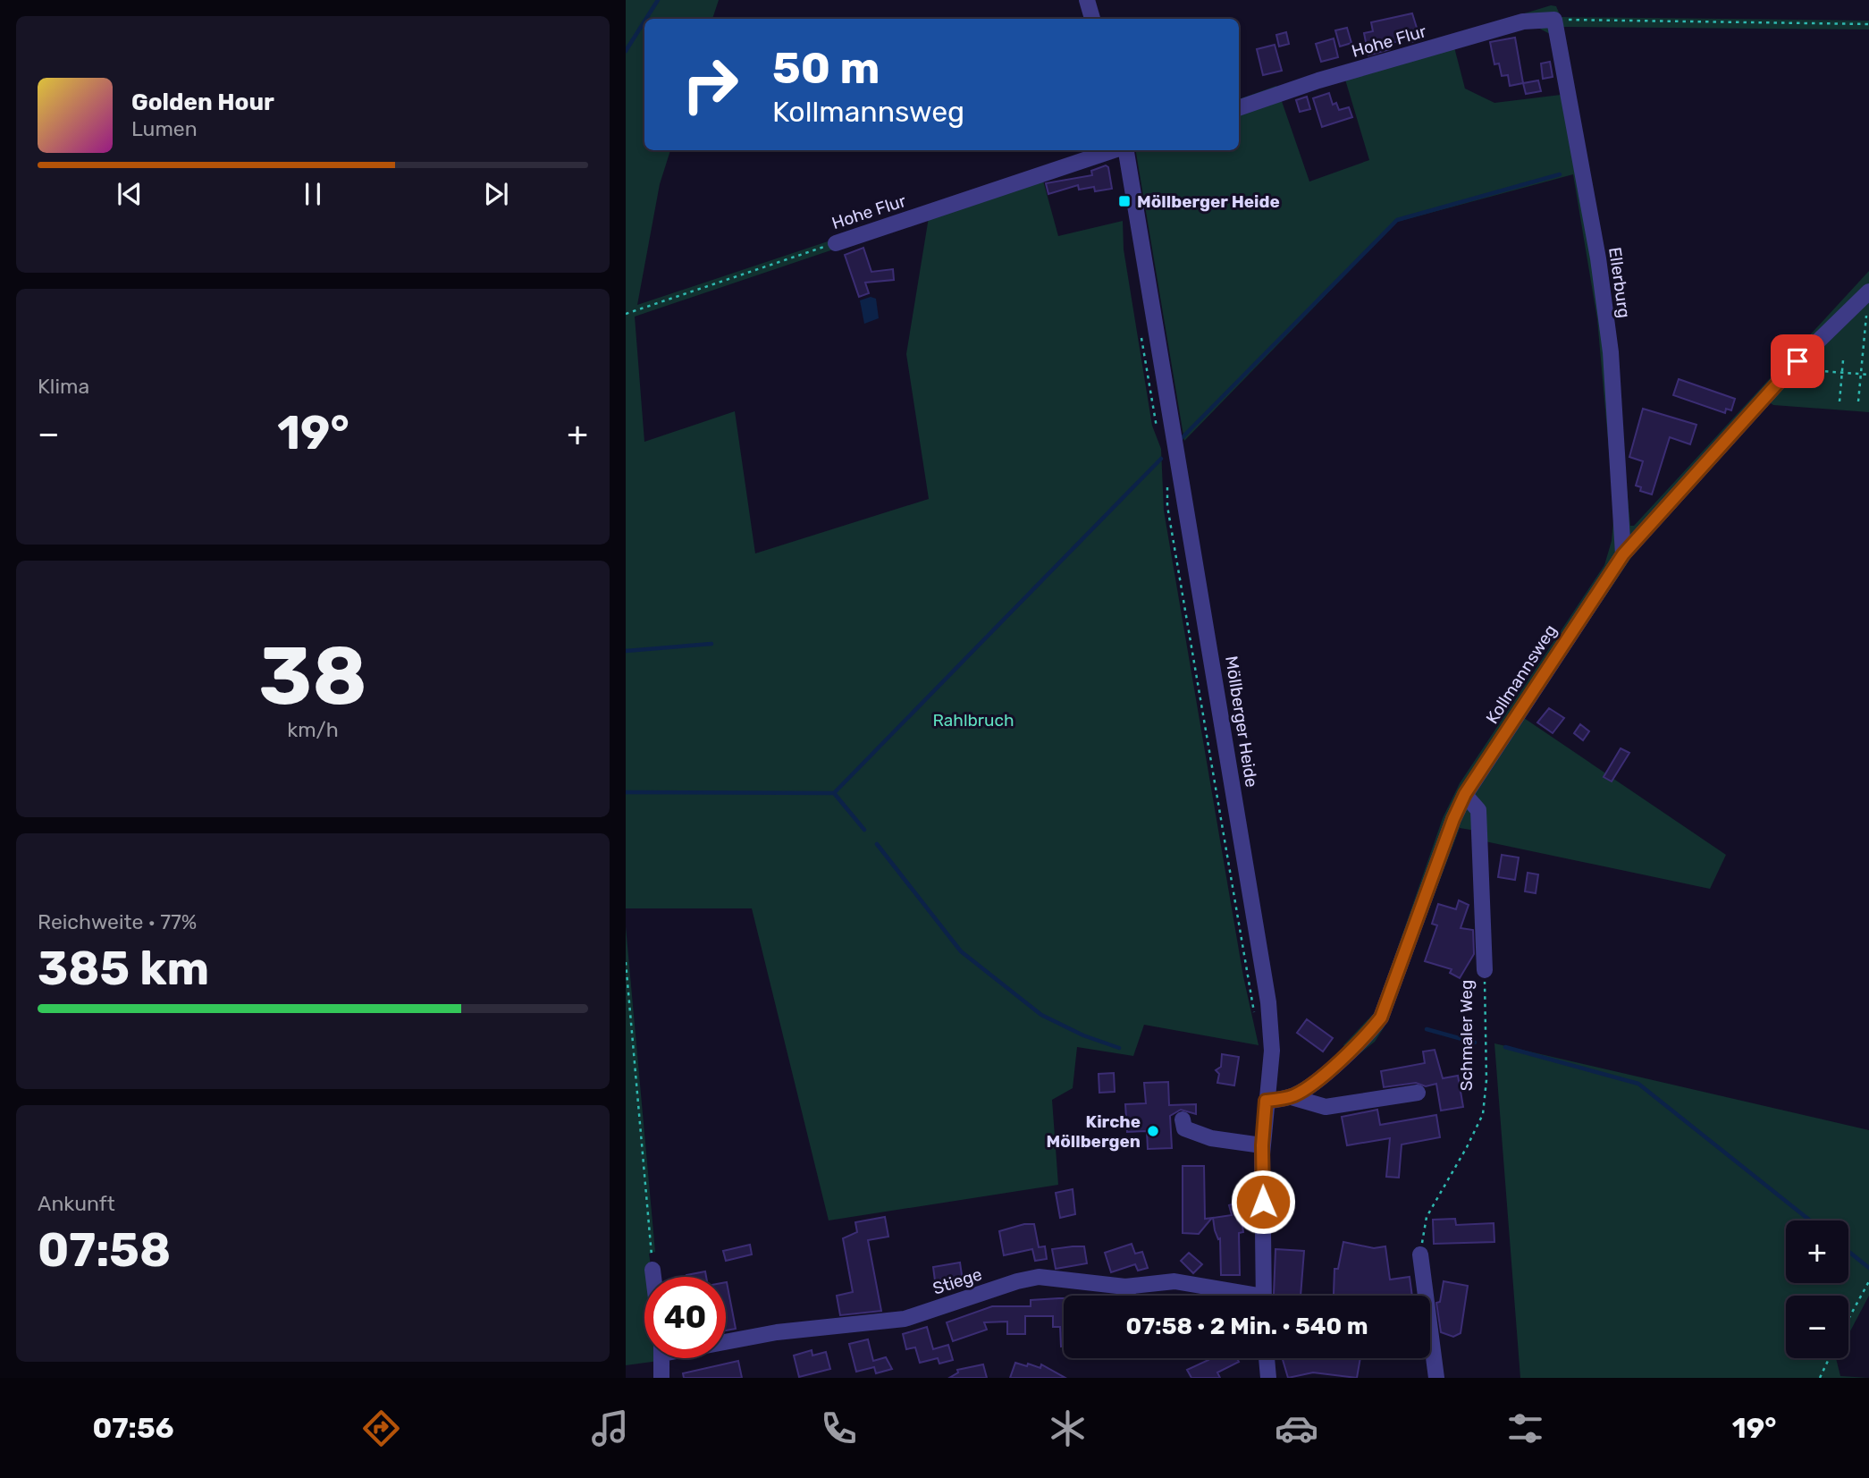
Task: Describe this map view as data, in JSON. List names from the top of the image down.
{
  "streets": {
    "street": [
      "Hohe Flur",
      "Ellerburg",
      "Kollmannsweg",
      "Möllberger Heide",
      "Schmaler Weg",
      "Stiege"
    ]
  },
  "crossings": [
    ["Hohe Flur", "Ellerburg"],
    ["Ellerburg", "Kollmannsweg"],
    ["Kollmannsweg", "Möllberger Heide"],
    ["Kollmannsweg", "Schmaler Weg"]
  ],
  "parks": ["Rahlbruch"],
  "places": {
    "transit": ["Möllberger Heide"],
    "other": ["Kirche Möllbergen"]
  },
  "page": {
    "turn": ["50 m", "Kollmannsweg"],
    "song": ["Golden Hour", "Lumen"],
    "tile": [
      "Klima",
      ["38", "km/h"],
      ["Reichweite · 77%", "385 km"],
      ["Ankunft", "07:58"]
    ],
    "heat": ["−", "19°", "+"],
    "map_buttons": ["+", "−"],
    "limit": "40",
    "trip": "07:58 · 2 Min. · 540 m",
    "tabs": ["07:56", "19°"]
  }
}
